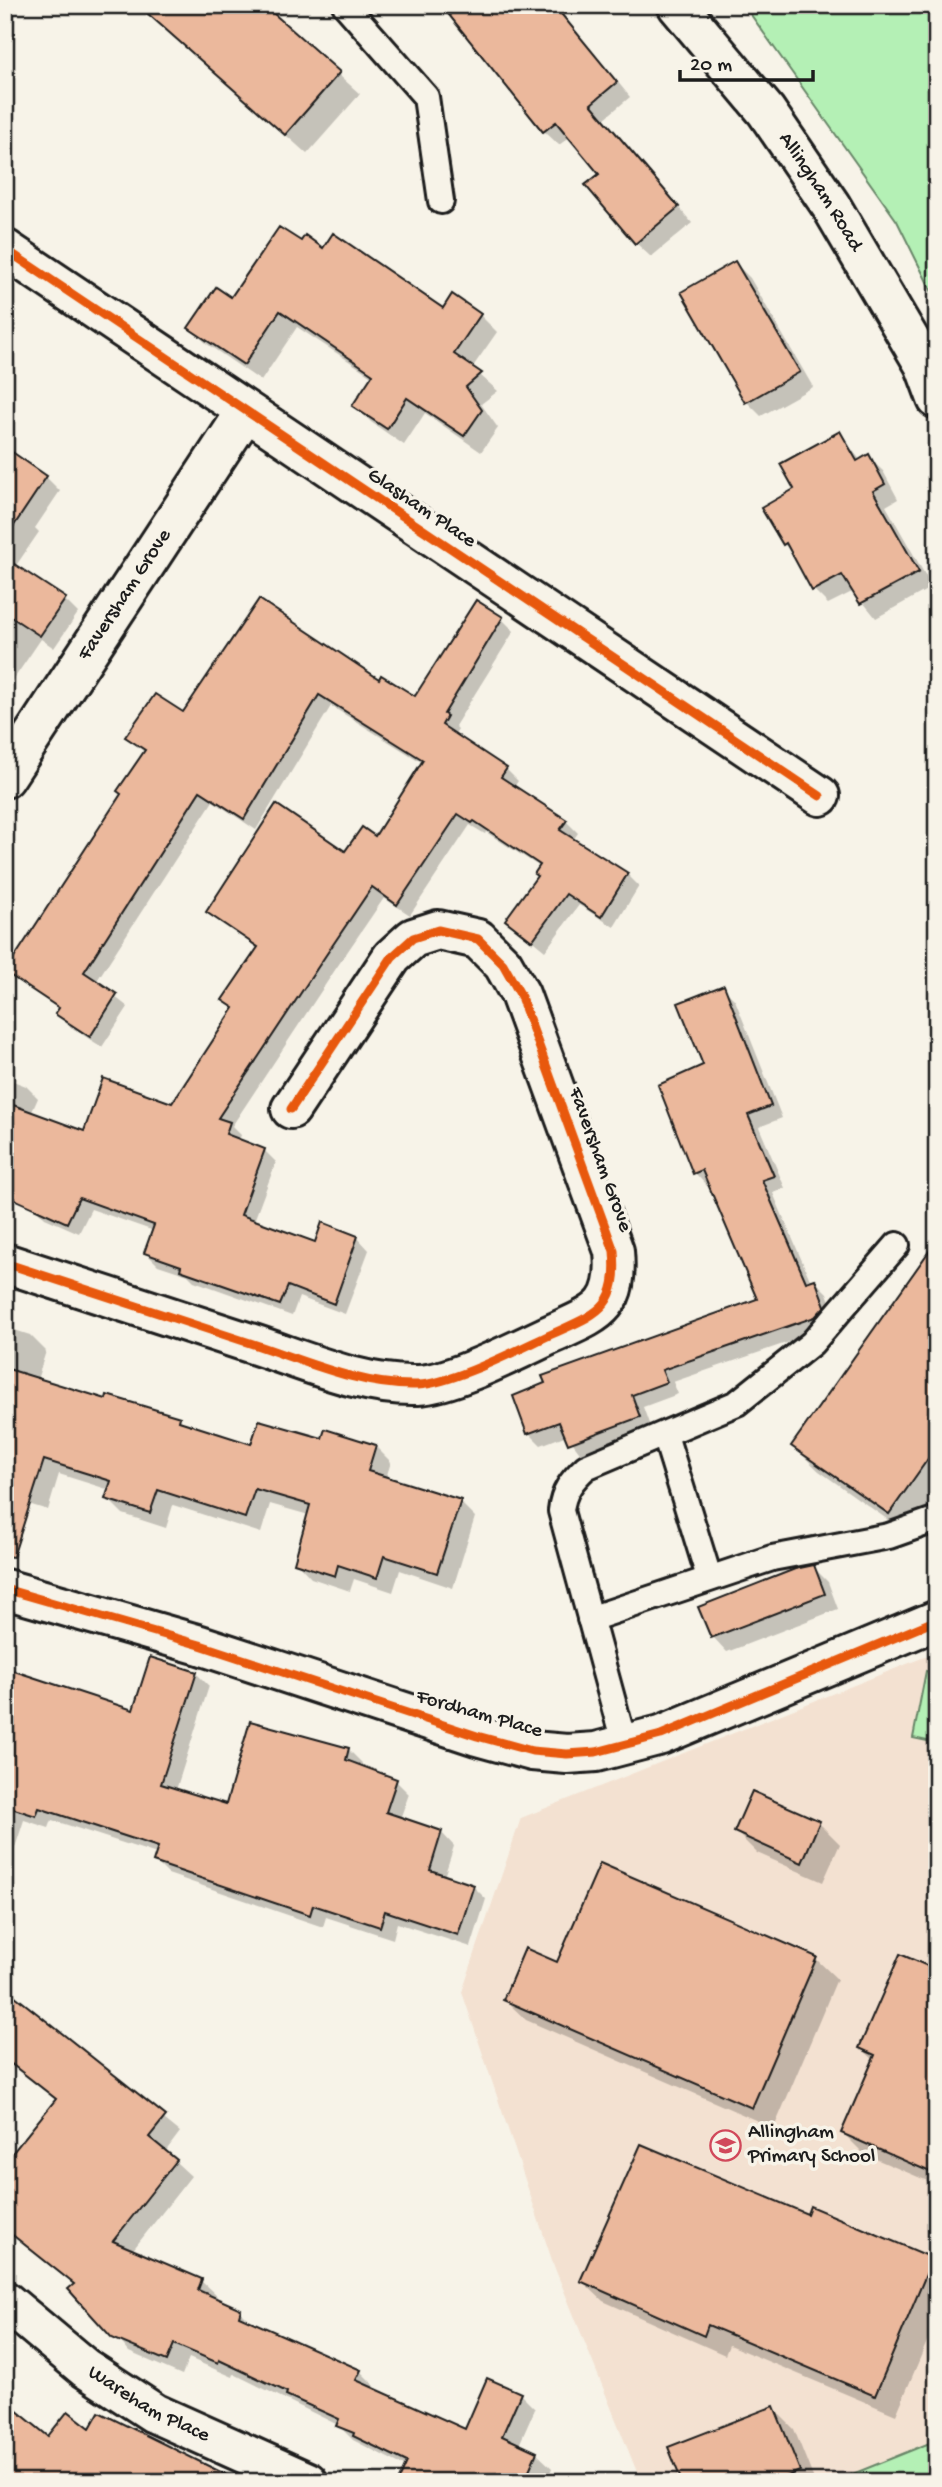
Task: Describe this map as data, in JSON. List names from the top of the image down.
{
  "streets": {
    "street": [
      "Allingham Road",
      "Glasham Place",
      "Faversham Grove",
      "Fordham Place",
      "Wareham Place"
    ]
  },
  "crossings": [
    ["Glasham Place", "Faversham Grove"]
  ],
  "places": {
    "school or university": ["Allingham Primary School"]
  },
  "scale_bar": "20 m"
}
